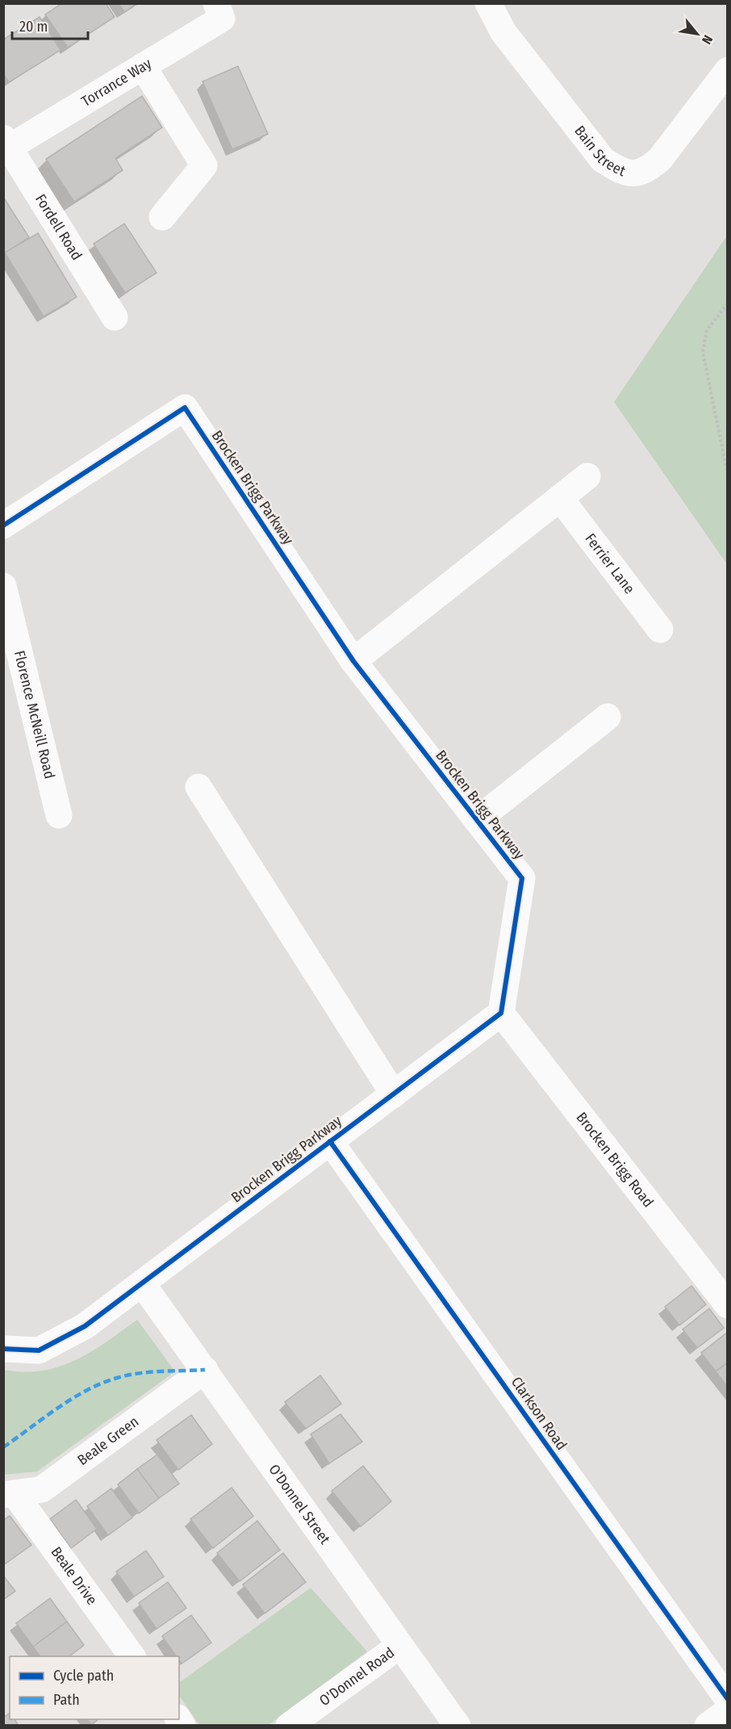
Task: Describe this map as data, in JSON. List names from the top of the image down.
{
  "streets": {
    "street": [
      "Torrance Way",
      "Bain Street",
      "Fordell Road",
      "Brocken Brigg Parkway",
      "Ferrier Lane",
      "Florence McNeill Road",
      "Brocken Brigg Road",
      "Clarkson Road",
      "Beale Green",
      "O'Donnel Street",
      "Beale Drive",
      "O'Donnel Road"
    ]
  },
  "crossings": [
    ["Torrance Way", "Fordell Road"],
    ["Brocken Brigg Parkway", "Brocken Brigg Road"],
    ["Brocken Brigg Parkway", "Clarkson Road"],
    ["Brocken Brigg Parkway", "O'Donnel Street"],
    ["Beale Green", "O'Donnel Street"],
    ["Beale Green", "Beale Drive"],
    ["O'Donnel Street", "O'Donnel Road"]
  ],
  "legend": ["Cycle path", "Path"],
  "scale_bar": "20 m",
  "north": "bottom right"
}
